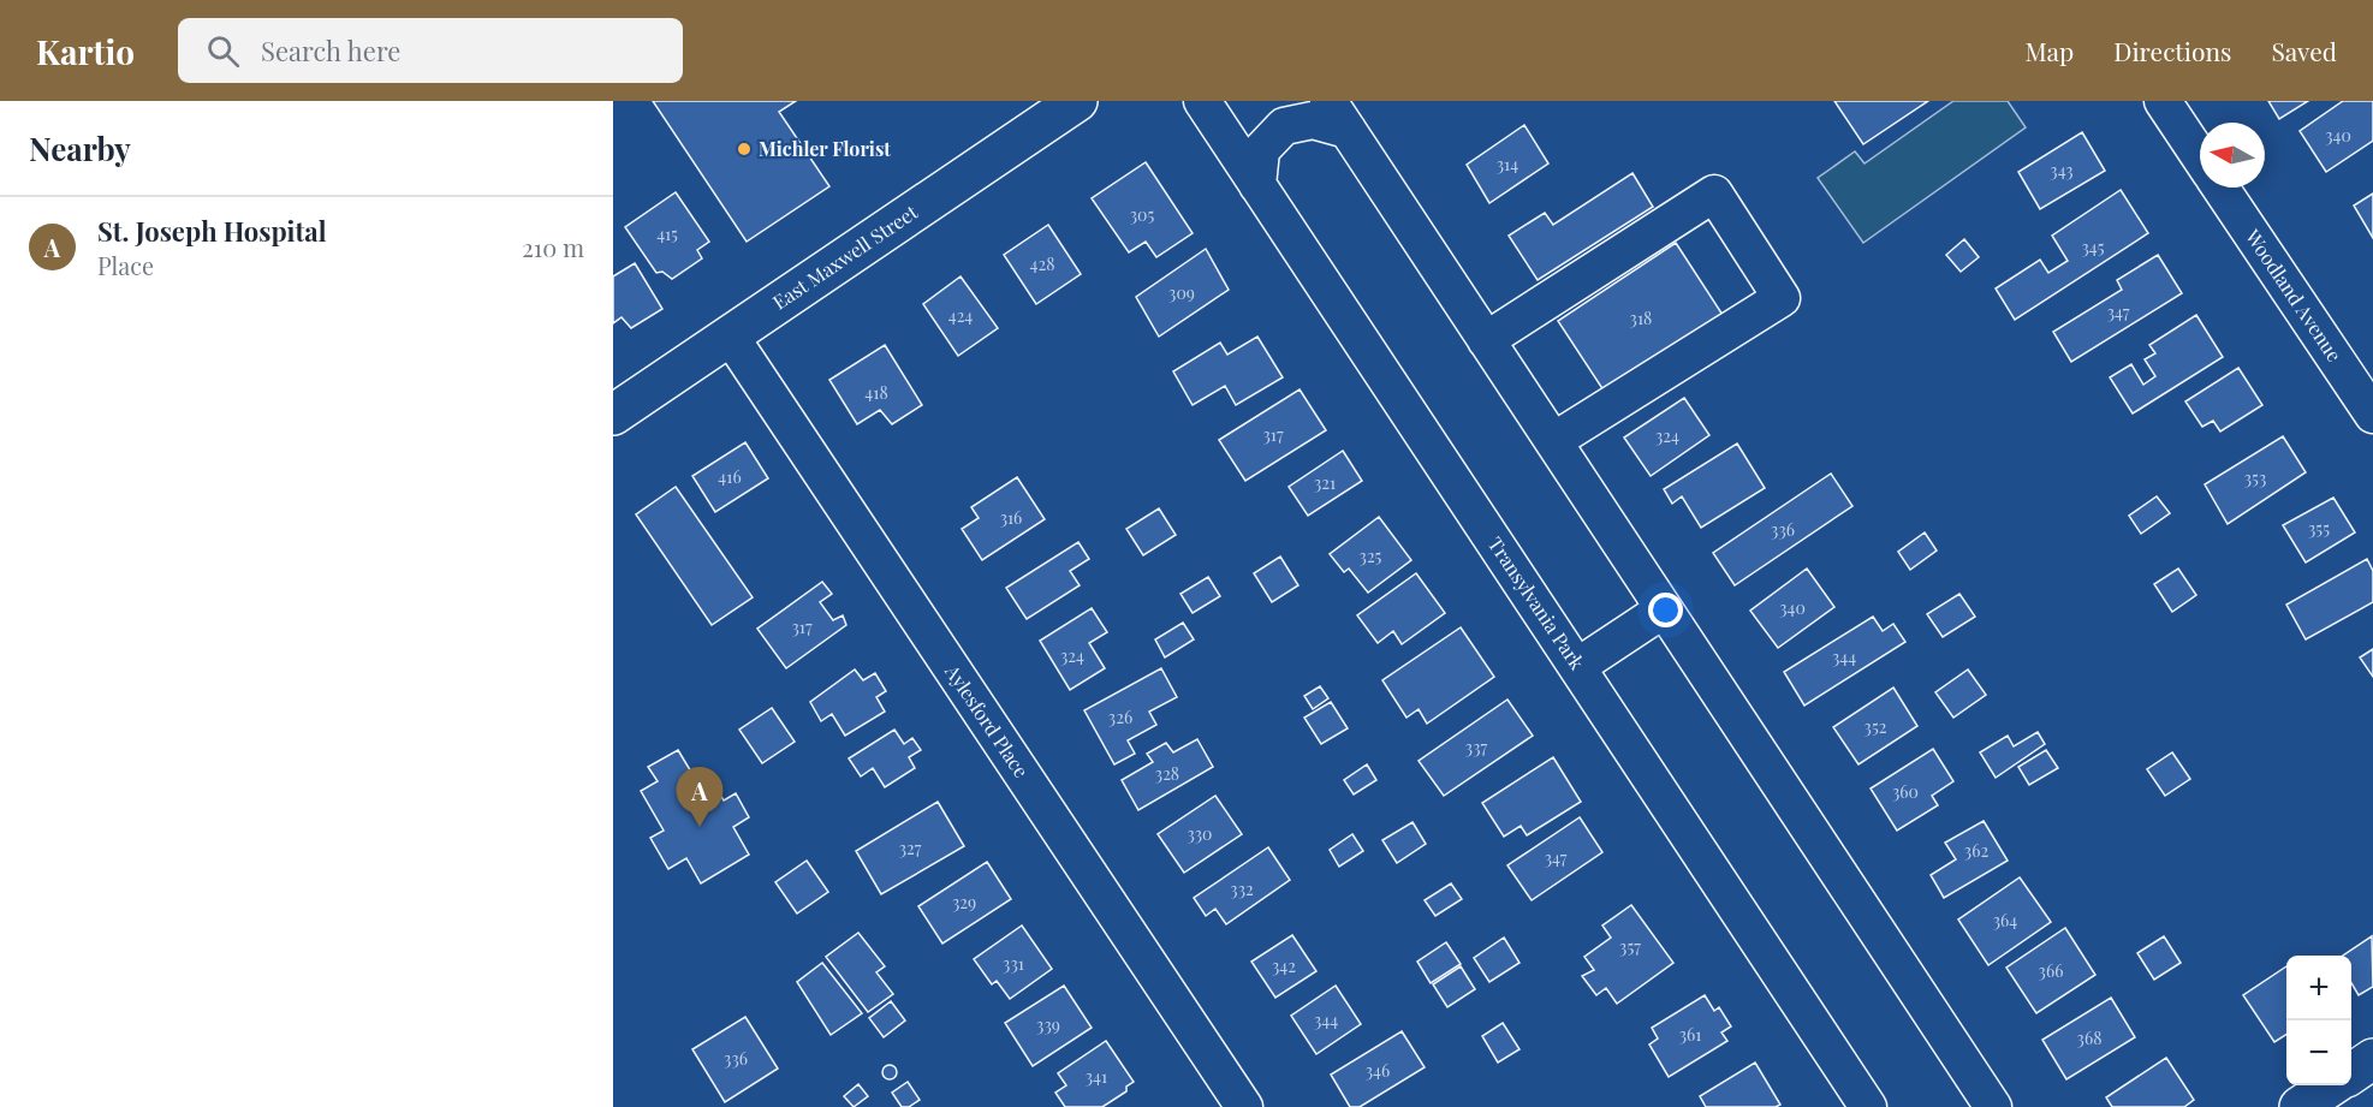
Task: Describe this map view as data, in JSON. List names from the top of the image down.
{
  "streets": {
    "main road": ["East Maxwell Street"],
    "street": ["Woodland Avenue", "Transylvania Park", "Aylesford Place"]
  },
  "crossings": [
    ["East Maxwell Street", "Aylesford Place"]
  ],
  "places": ["Michler Florist"],
  "house_numbers": [
    "340",
    "314",
    "343",
    "305",
    "415",
    "345",
    "428",
    "309",
    "347",
    "424",
    "318",
    "418",
    "317",
    "324",
    "416",
    "353",
    "321",
    "316",
    "355",
    "336",
    "325",
    "340",
    "317",
    "324",
    "344",
    "326",
    "352",
    "337",
    "328",
    "360",
    "330",
    "327",
    "362",
    "347",
    "332",
    "329",
    "364",
    "357",
    "331",
    "342",
    "366",
    "344",
    "339",
    "361",
    "368",
    "336",
    "346",
    "341"
  ],
  "north": "left",
  "page": {
    "header": "Kartio",
    "search": "Search here",
    "nav": ["Map", "Directions", "Saved"],
    "heading": "Nearby",
    "list": [
      {
        "mark": "A",
        "name": "St. Joseph Hospital",
        "note": "Place",
        "value": "210 m"
      }
    ],
    "pins": "A",
    "map_buttons": ["+", "−"]
  }
}
